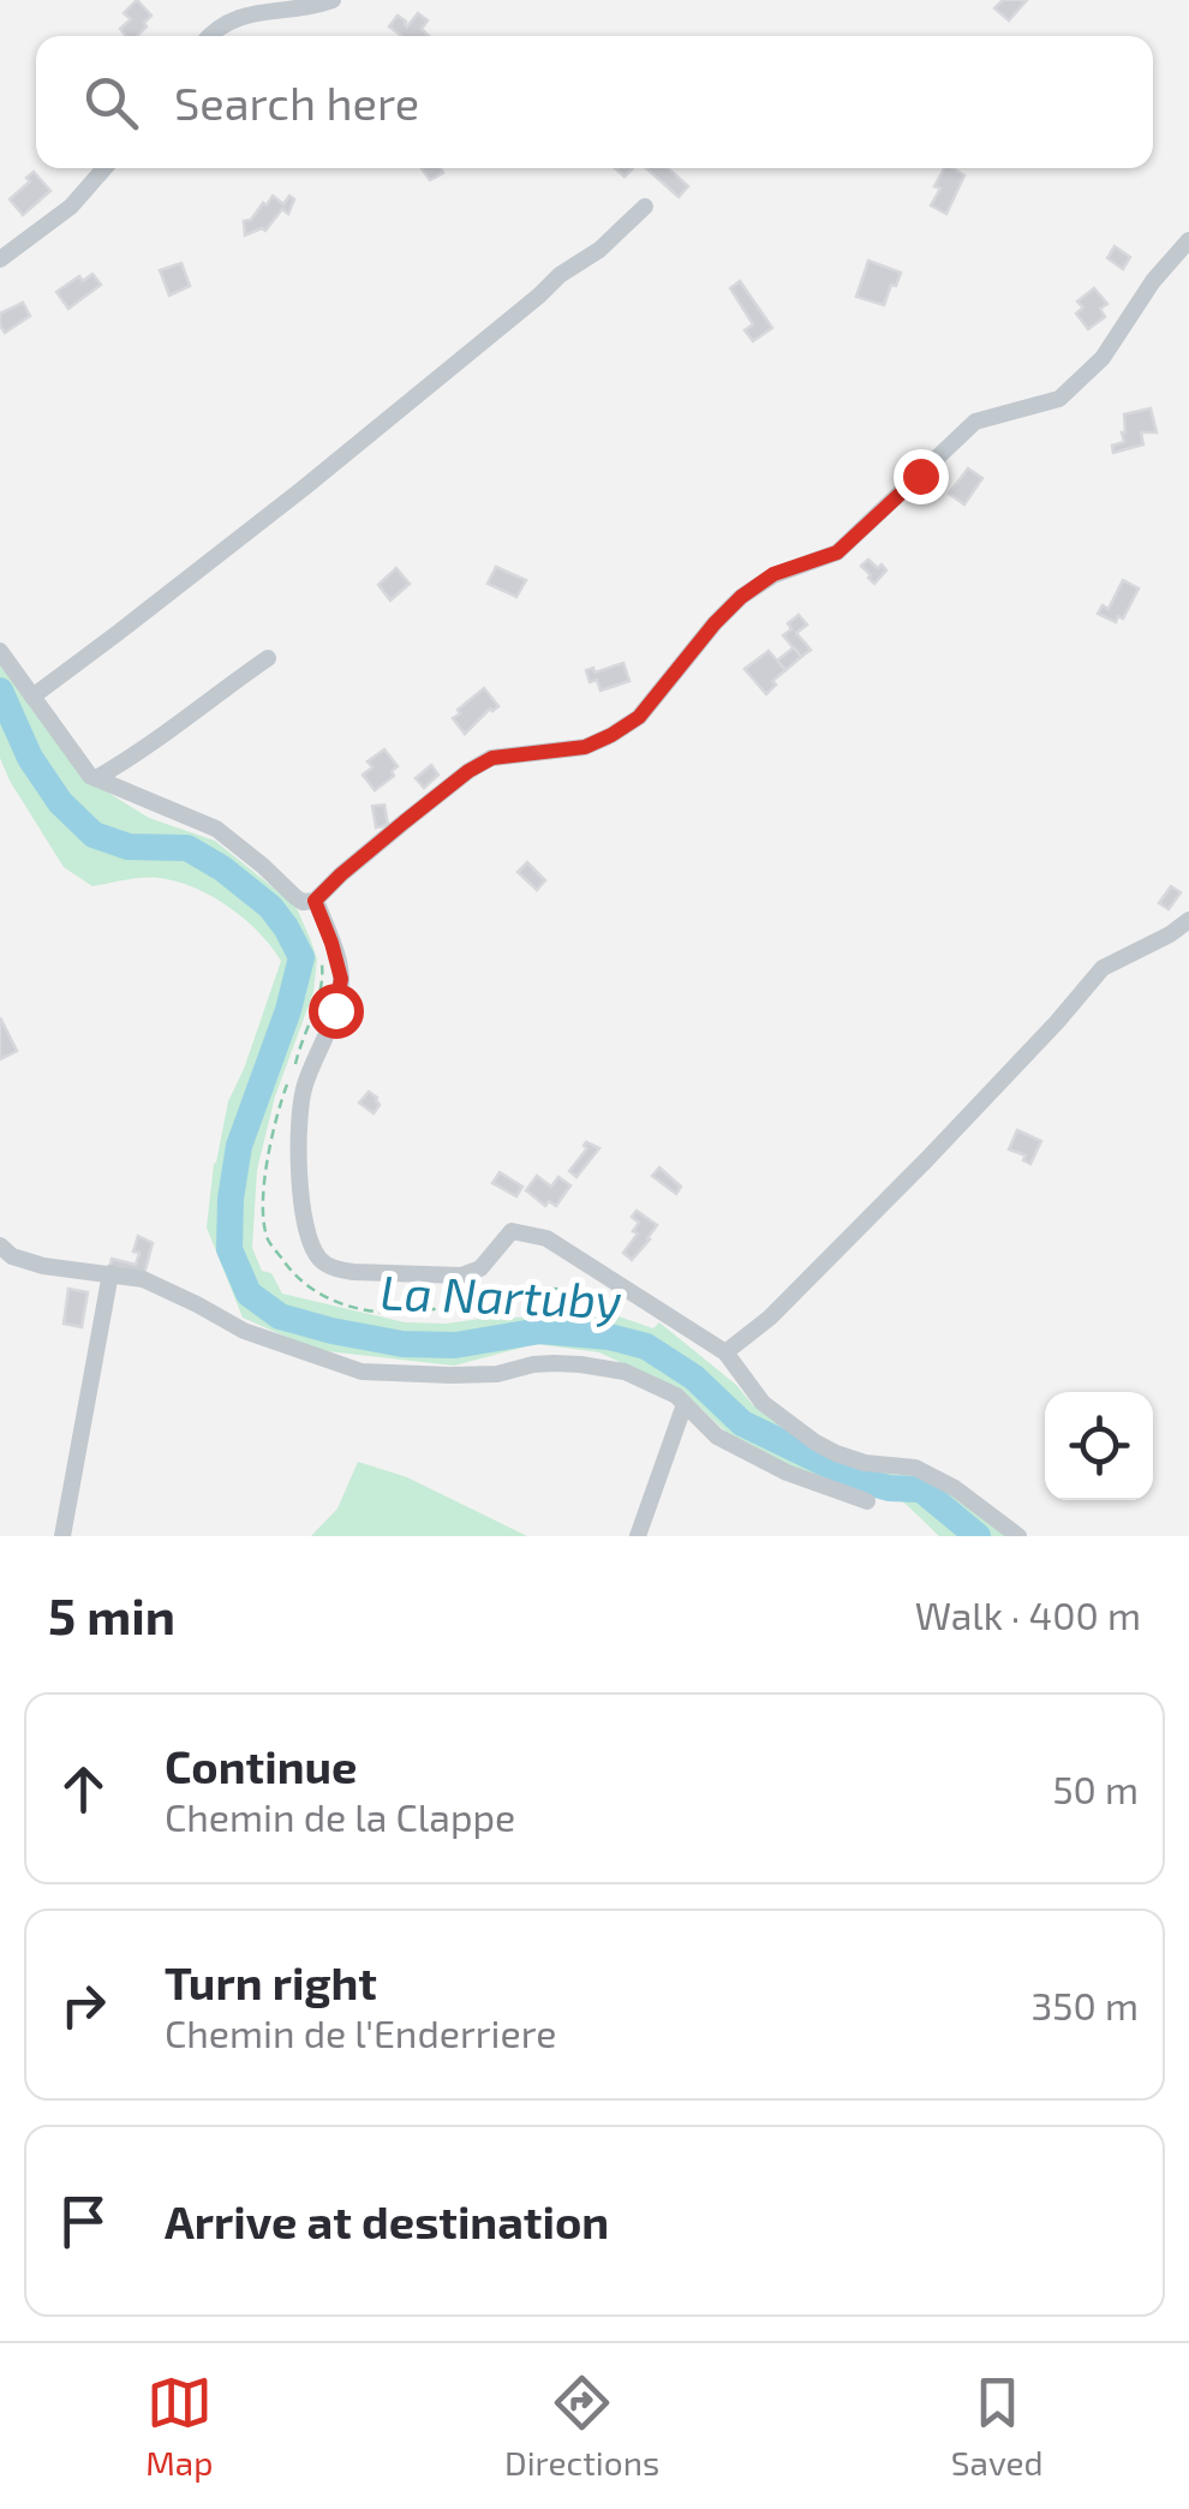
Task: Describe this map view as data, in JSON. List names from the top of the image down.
{
  "water": ["La Nartuby"],
  "page": {
    "search": "Search here",
    "heading": ["5 min", "Walk · 400 m"],
    "list": [
      ["Continue", "Chemin de la Clappe", "50 m"],
      ["Turn right", "Chemin de l'Enderriere", "350 m"],
      "Arrive at destination"
    ],
    "nav": ["Map", "Directions", "Saved"]
  }
}
